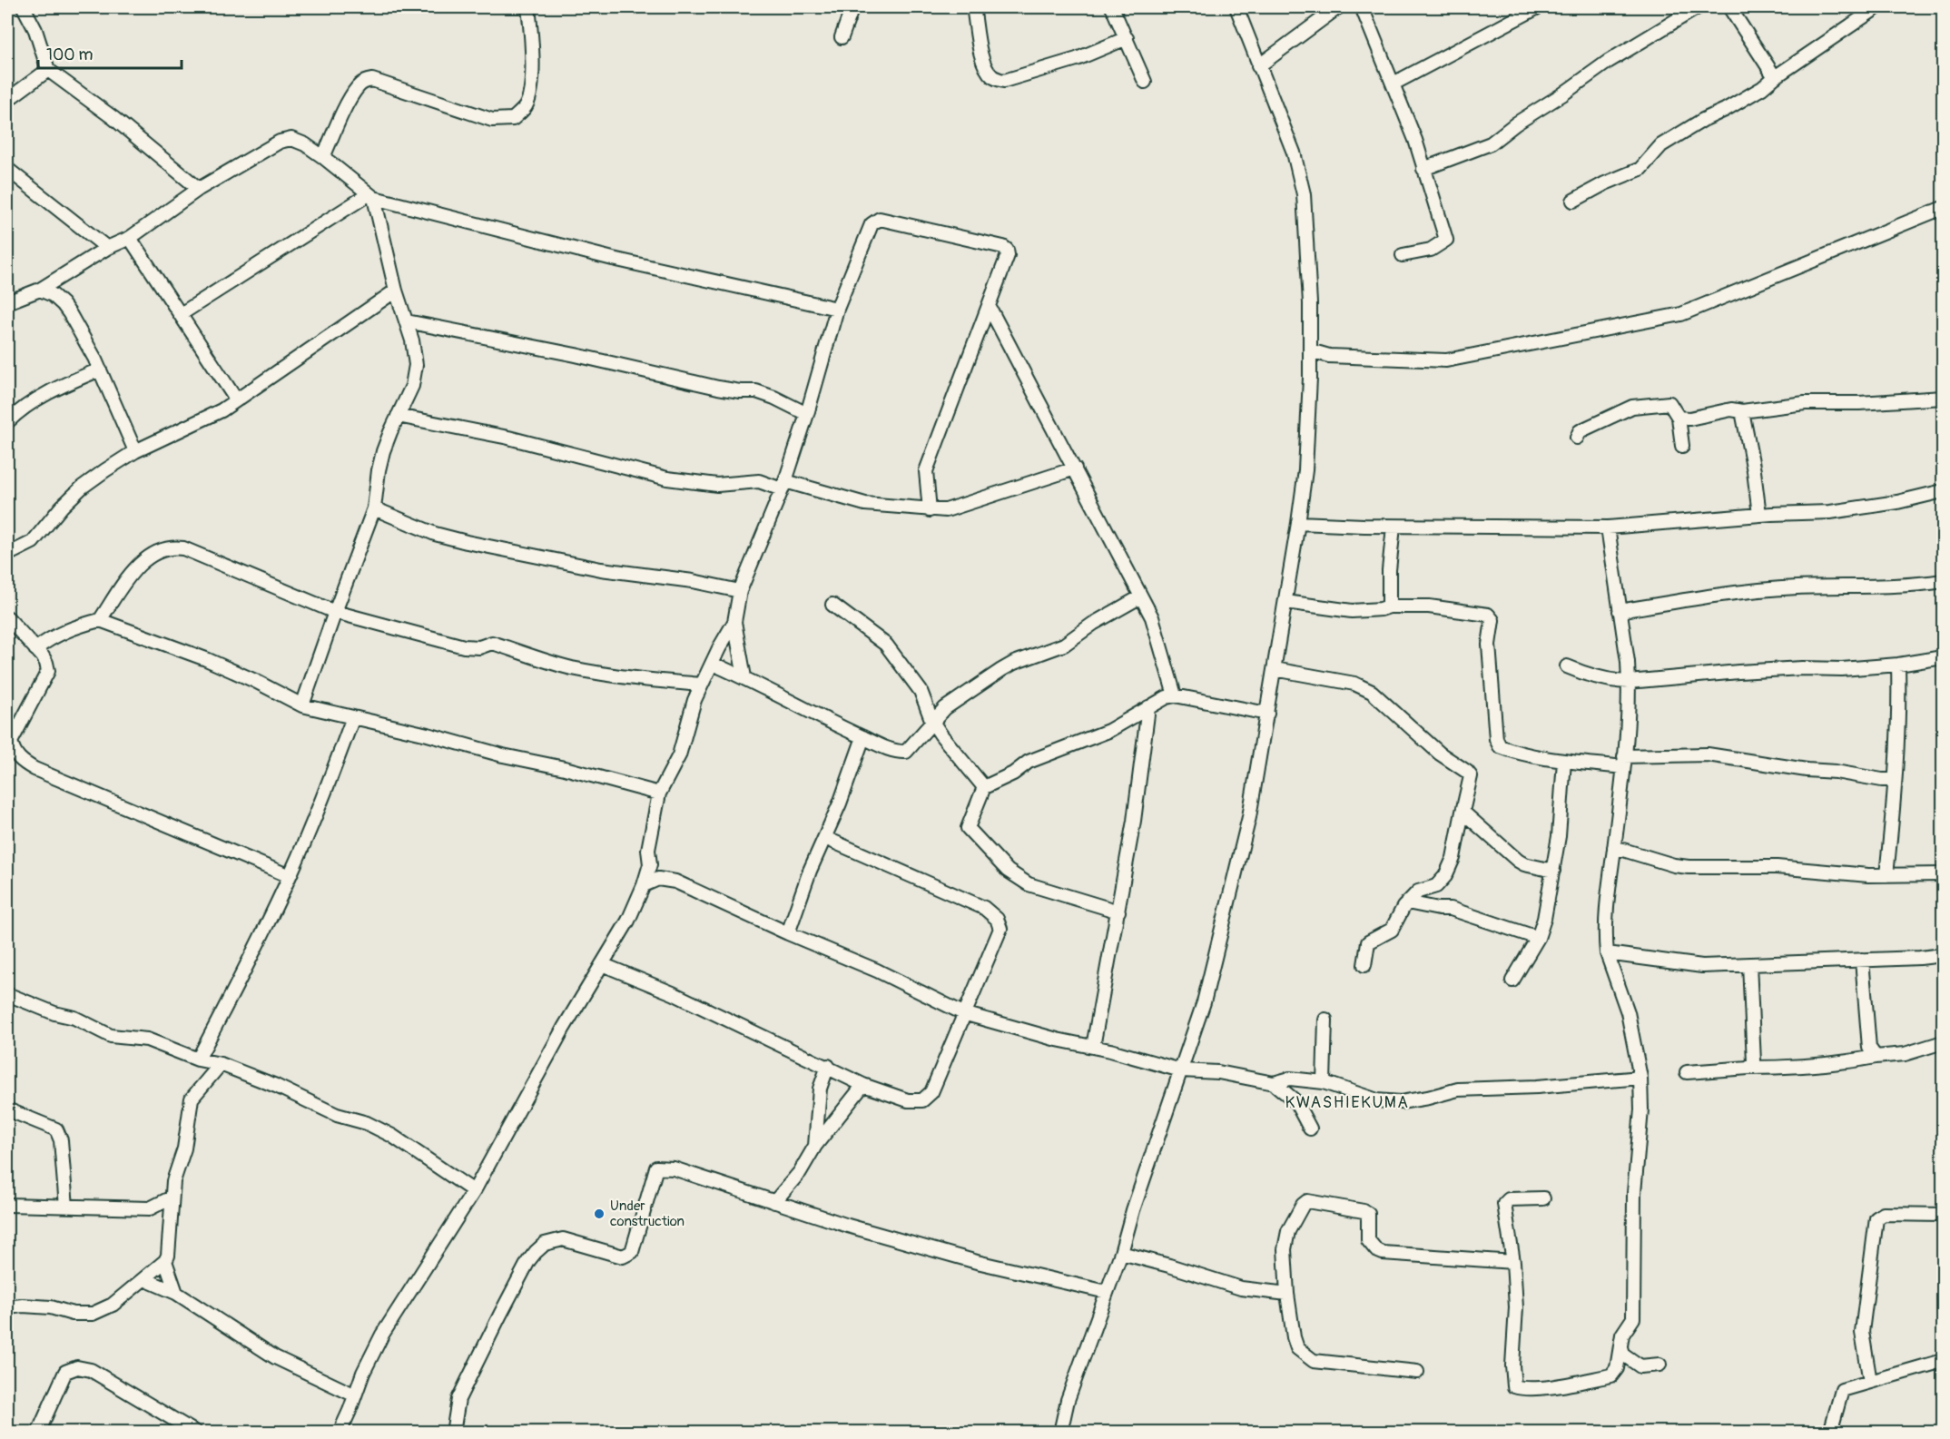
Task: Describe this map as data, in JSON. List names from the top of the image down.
{
  "districts": ["KWASHIEKUMA"],
  "places": ["Under construction"],
  "scale_bar": "100 m"
}
